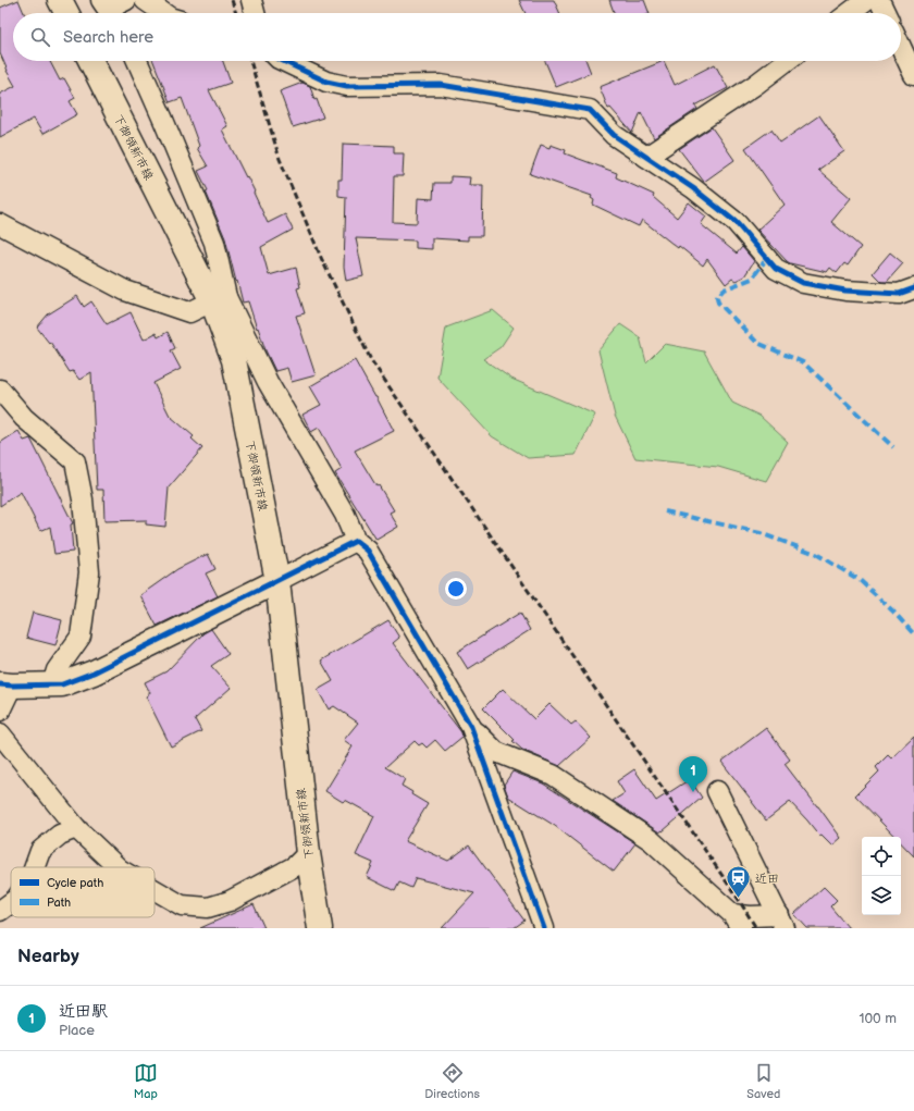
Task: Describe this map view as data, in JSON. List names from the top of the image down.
{
  "streets": {
    "main road": ["下御領新市線"]
  },
  "places": {
    "station": ["近田"]
  },
  "legend": ["Cycle path", "Path"],
  "page": {
    "search": "Search here",
    "pins": "1",
    "heading": "Nearby",
    "list": [
      {
        "mark": "1",
        "name": "近田駅",
        "note": "Place",
        "value": "100 m"
      }
    ],
    "nav": ["Map", "Directions", "Saved"]
  }
}
